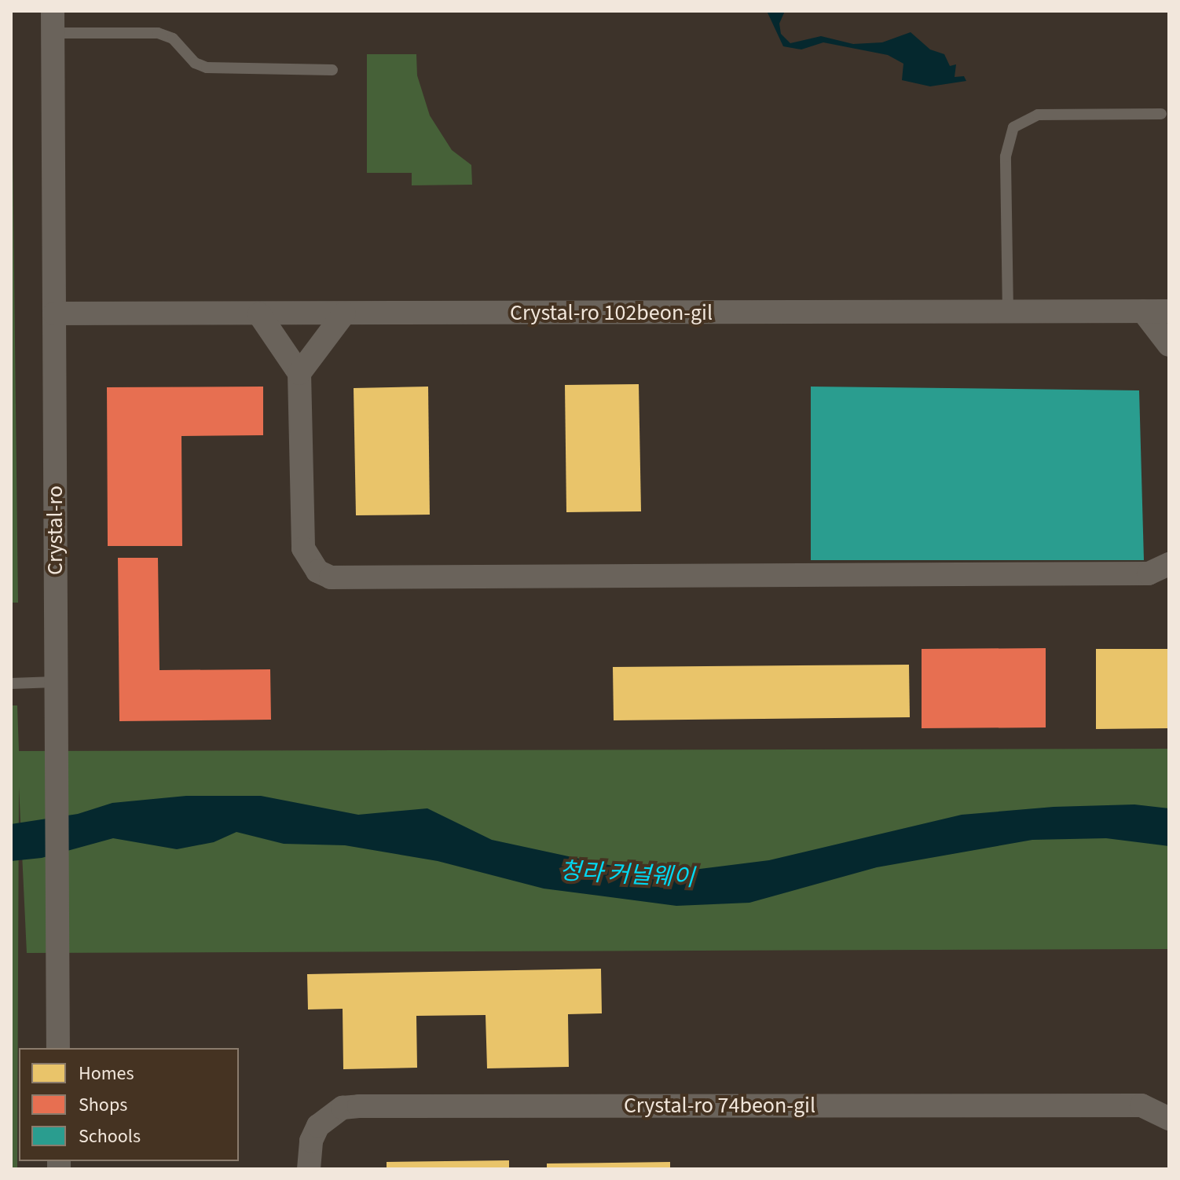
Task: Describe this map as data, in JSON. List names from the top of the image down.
{
  "streets": {
    "street": ["Crystal-ro 102beon-gil", "Crystal-ro", "Crystal-ro 74beon-gil"]
  },
  "crossings": [
    ["Crystal-ro 102beon-gil", "Crystal-ro"]
  ],
  "water": ["청라 커널웨이"],
  "legend": ["Homes", "Shops", "Schools"]
}
